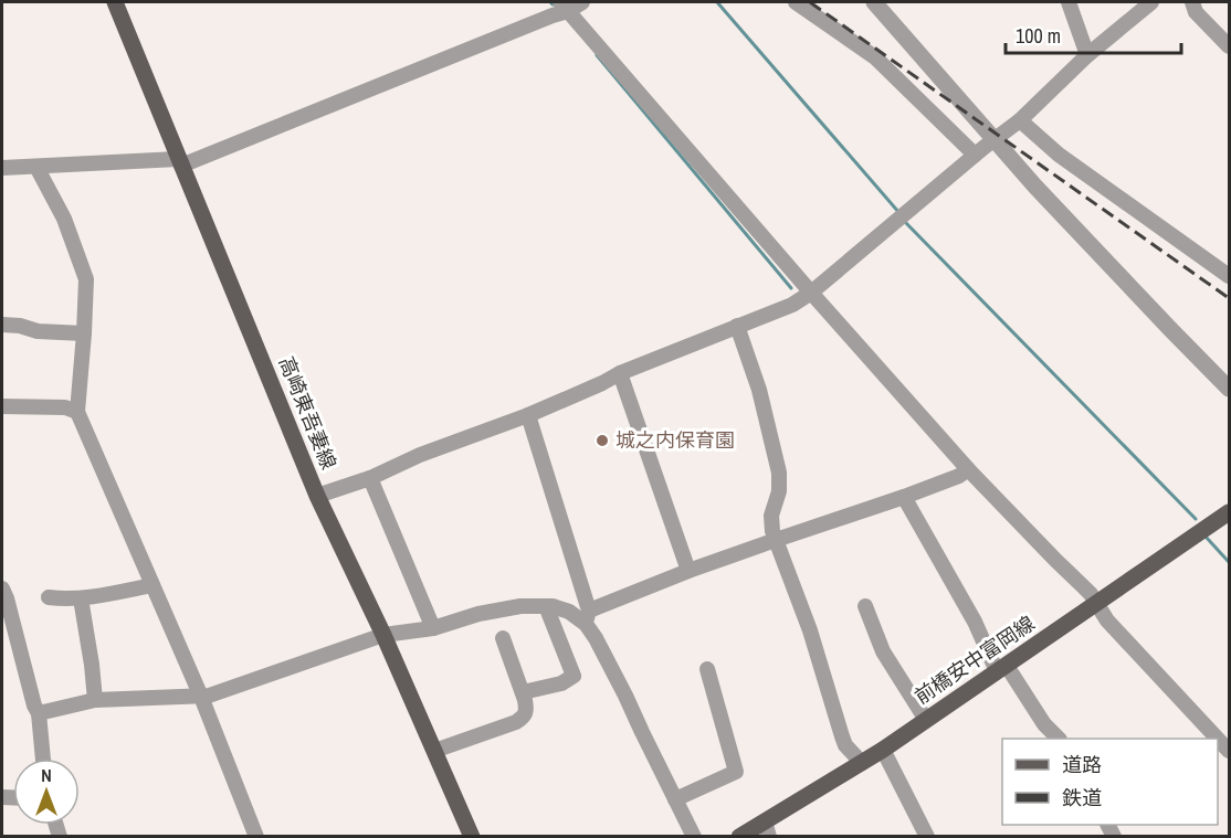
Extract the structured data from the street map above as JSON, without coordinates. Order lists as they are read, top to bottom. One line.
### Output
{"streets":{"main road":["高崎東吾妻線","前橋安中富岡線"]},"places":["城之内保育園"],"legend":["道路","鉄道"],"scale_bar":"100 m","north":"top"}
